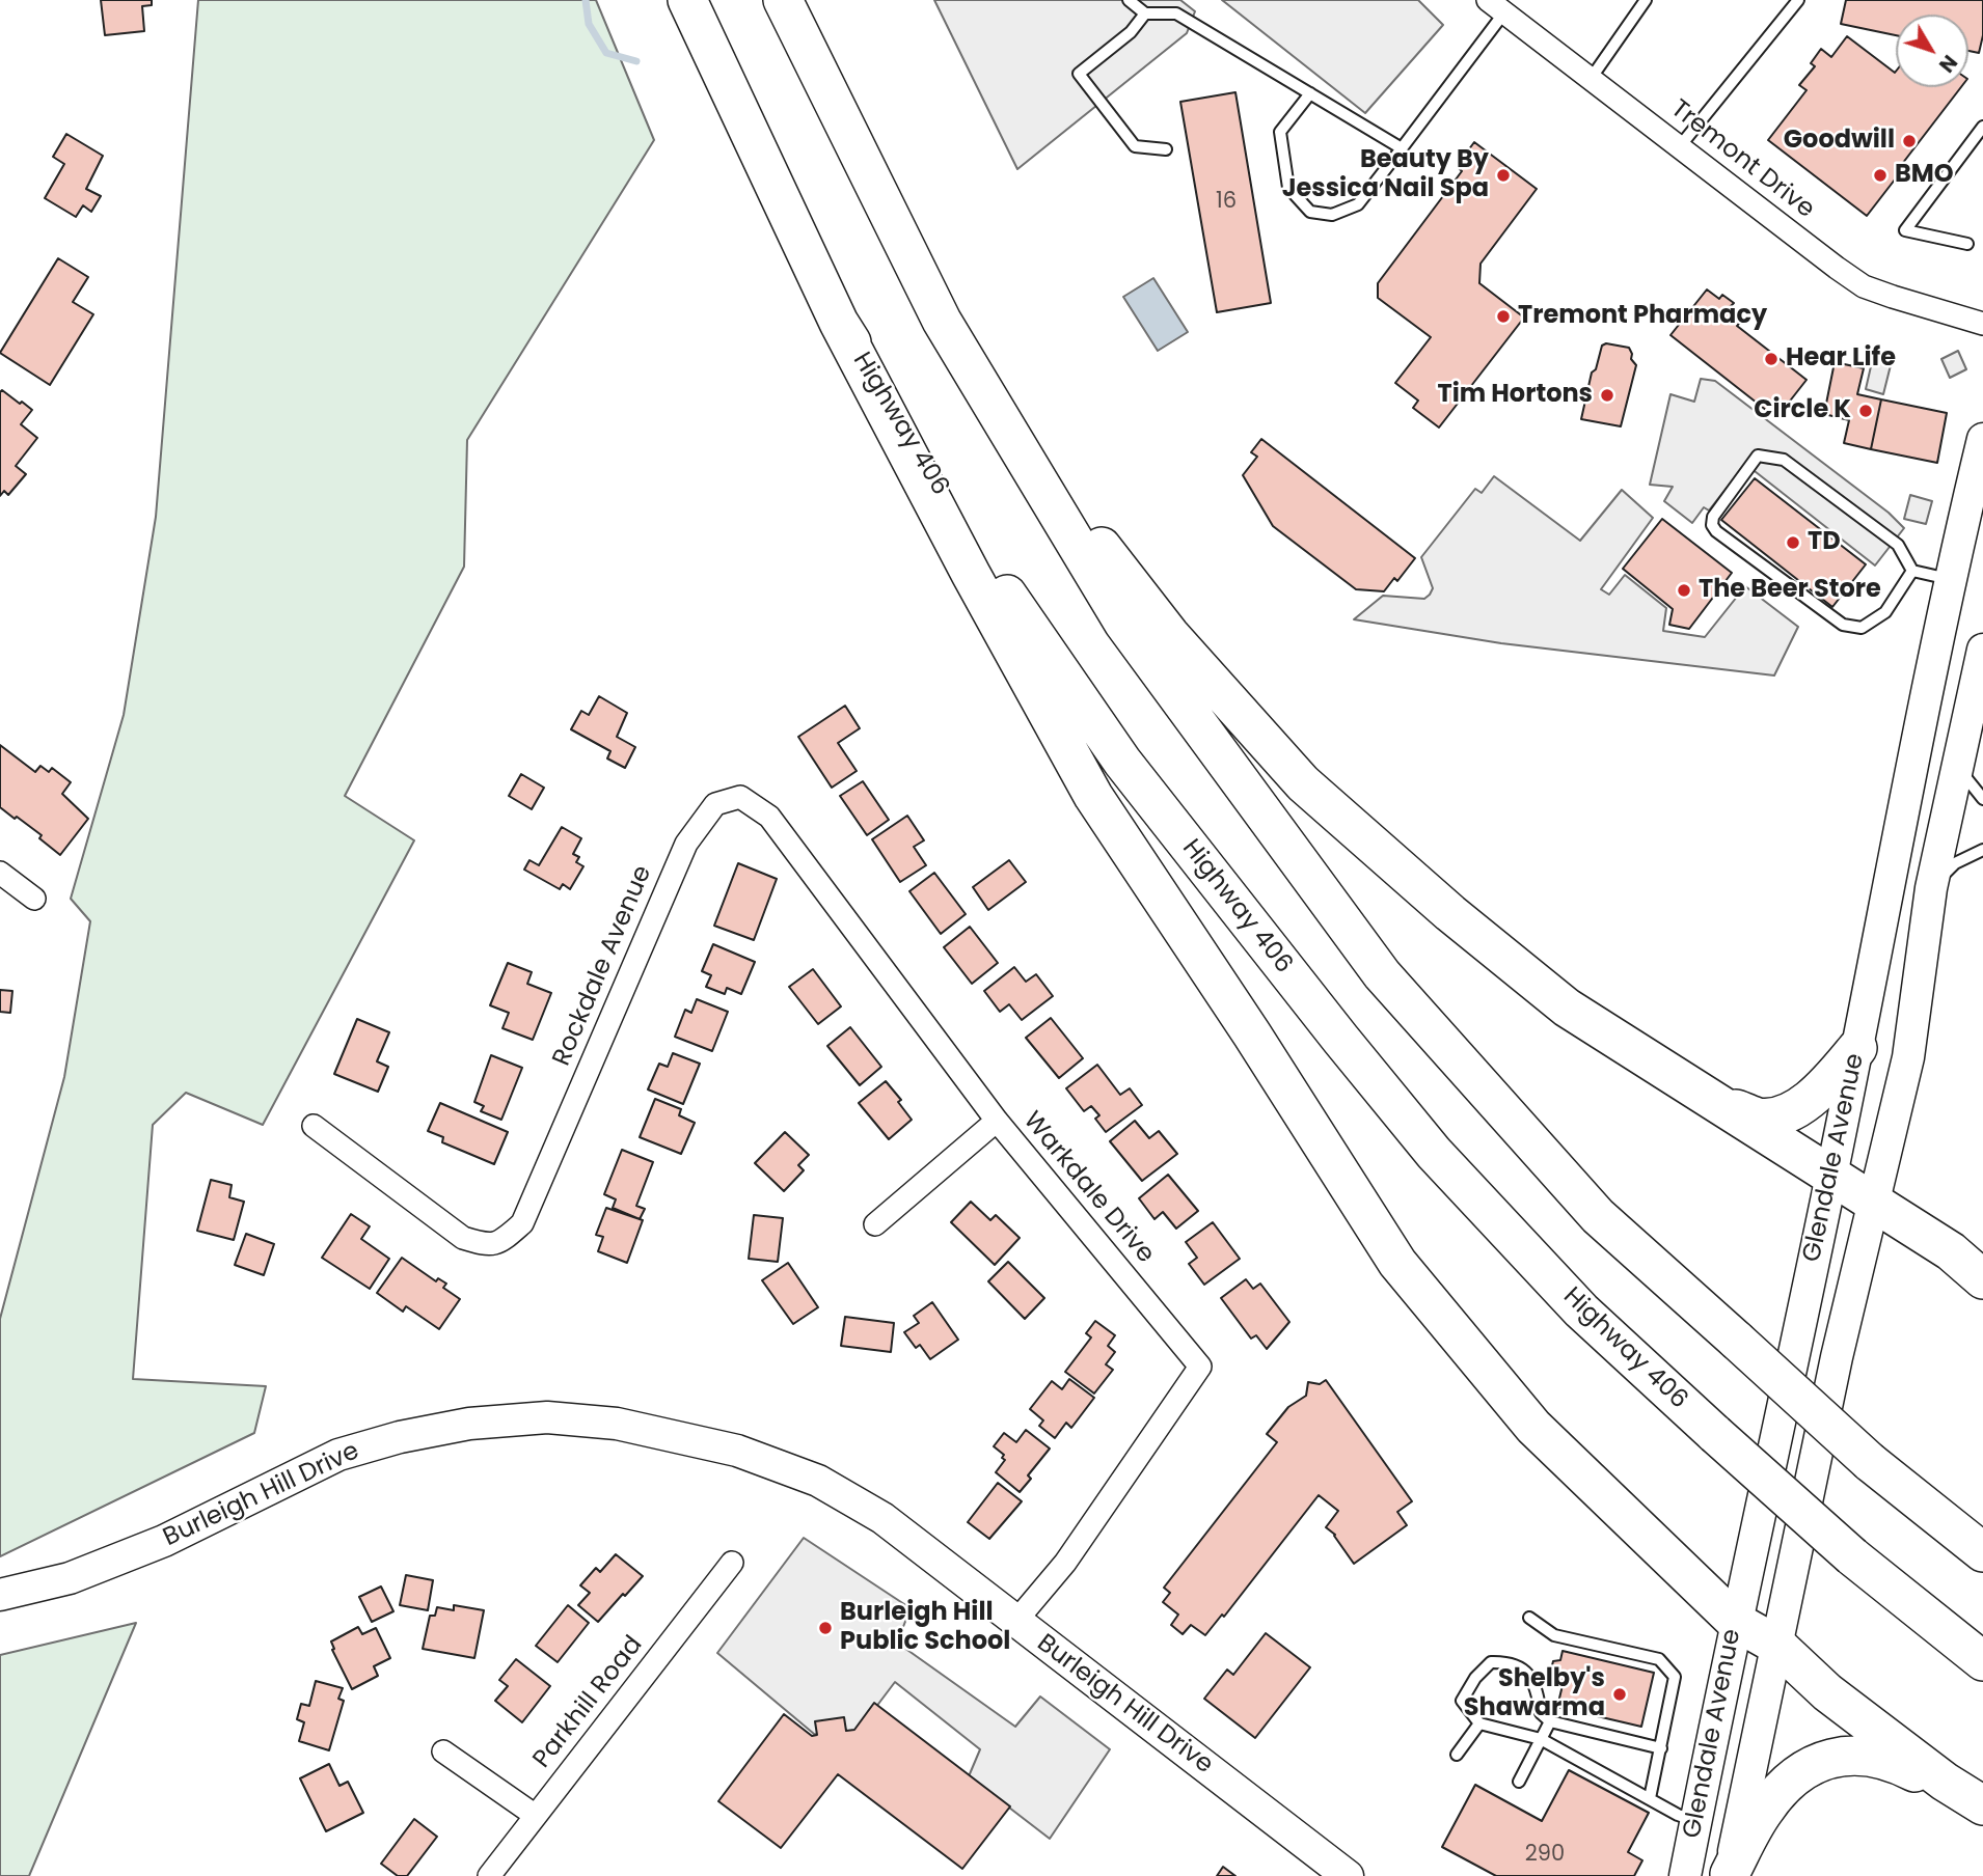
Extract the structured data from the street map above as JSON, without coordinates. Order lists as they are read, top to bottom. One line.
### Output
{"streets":{"highway":["Highway 406"],"main road":["Glendale Avenue","Burleigh Hill Drive"],"street":["Tremont Drive","Rockdale Avenue","Warkdale Drive","Parkhill Road"]},"crossings":[["Rockdale Avenue","Warkdale Drive"],["Warkdale Drive","Burleigh Hill Drive"]],"places":["Goodwill","Beauty By Jessica Nail Spa","BMO","Tremont Pharmacy","Hear Life","Tim Hortons","Circle K","TD","The Beer Store","Burleigh Hill Public School","Shelby's Shawarma"],"house_numbers":["16","290"],"north":"bottom right"}
